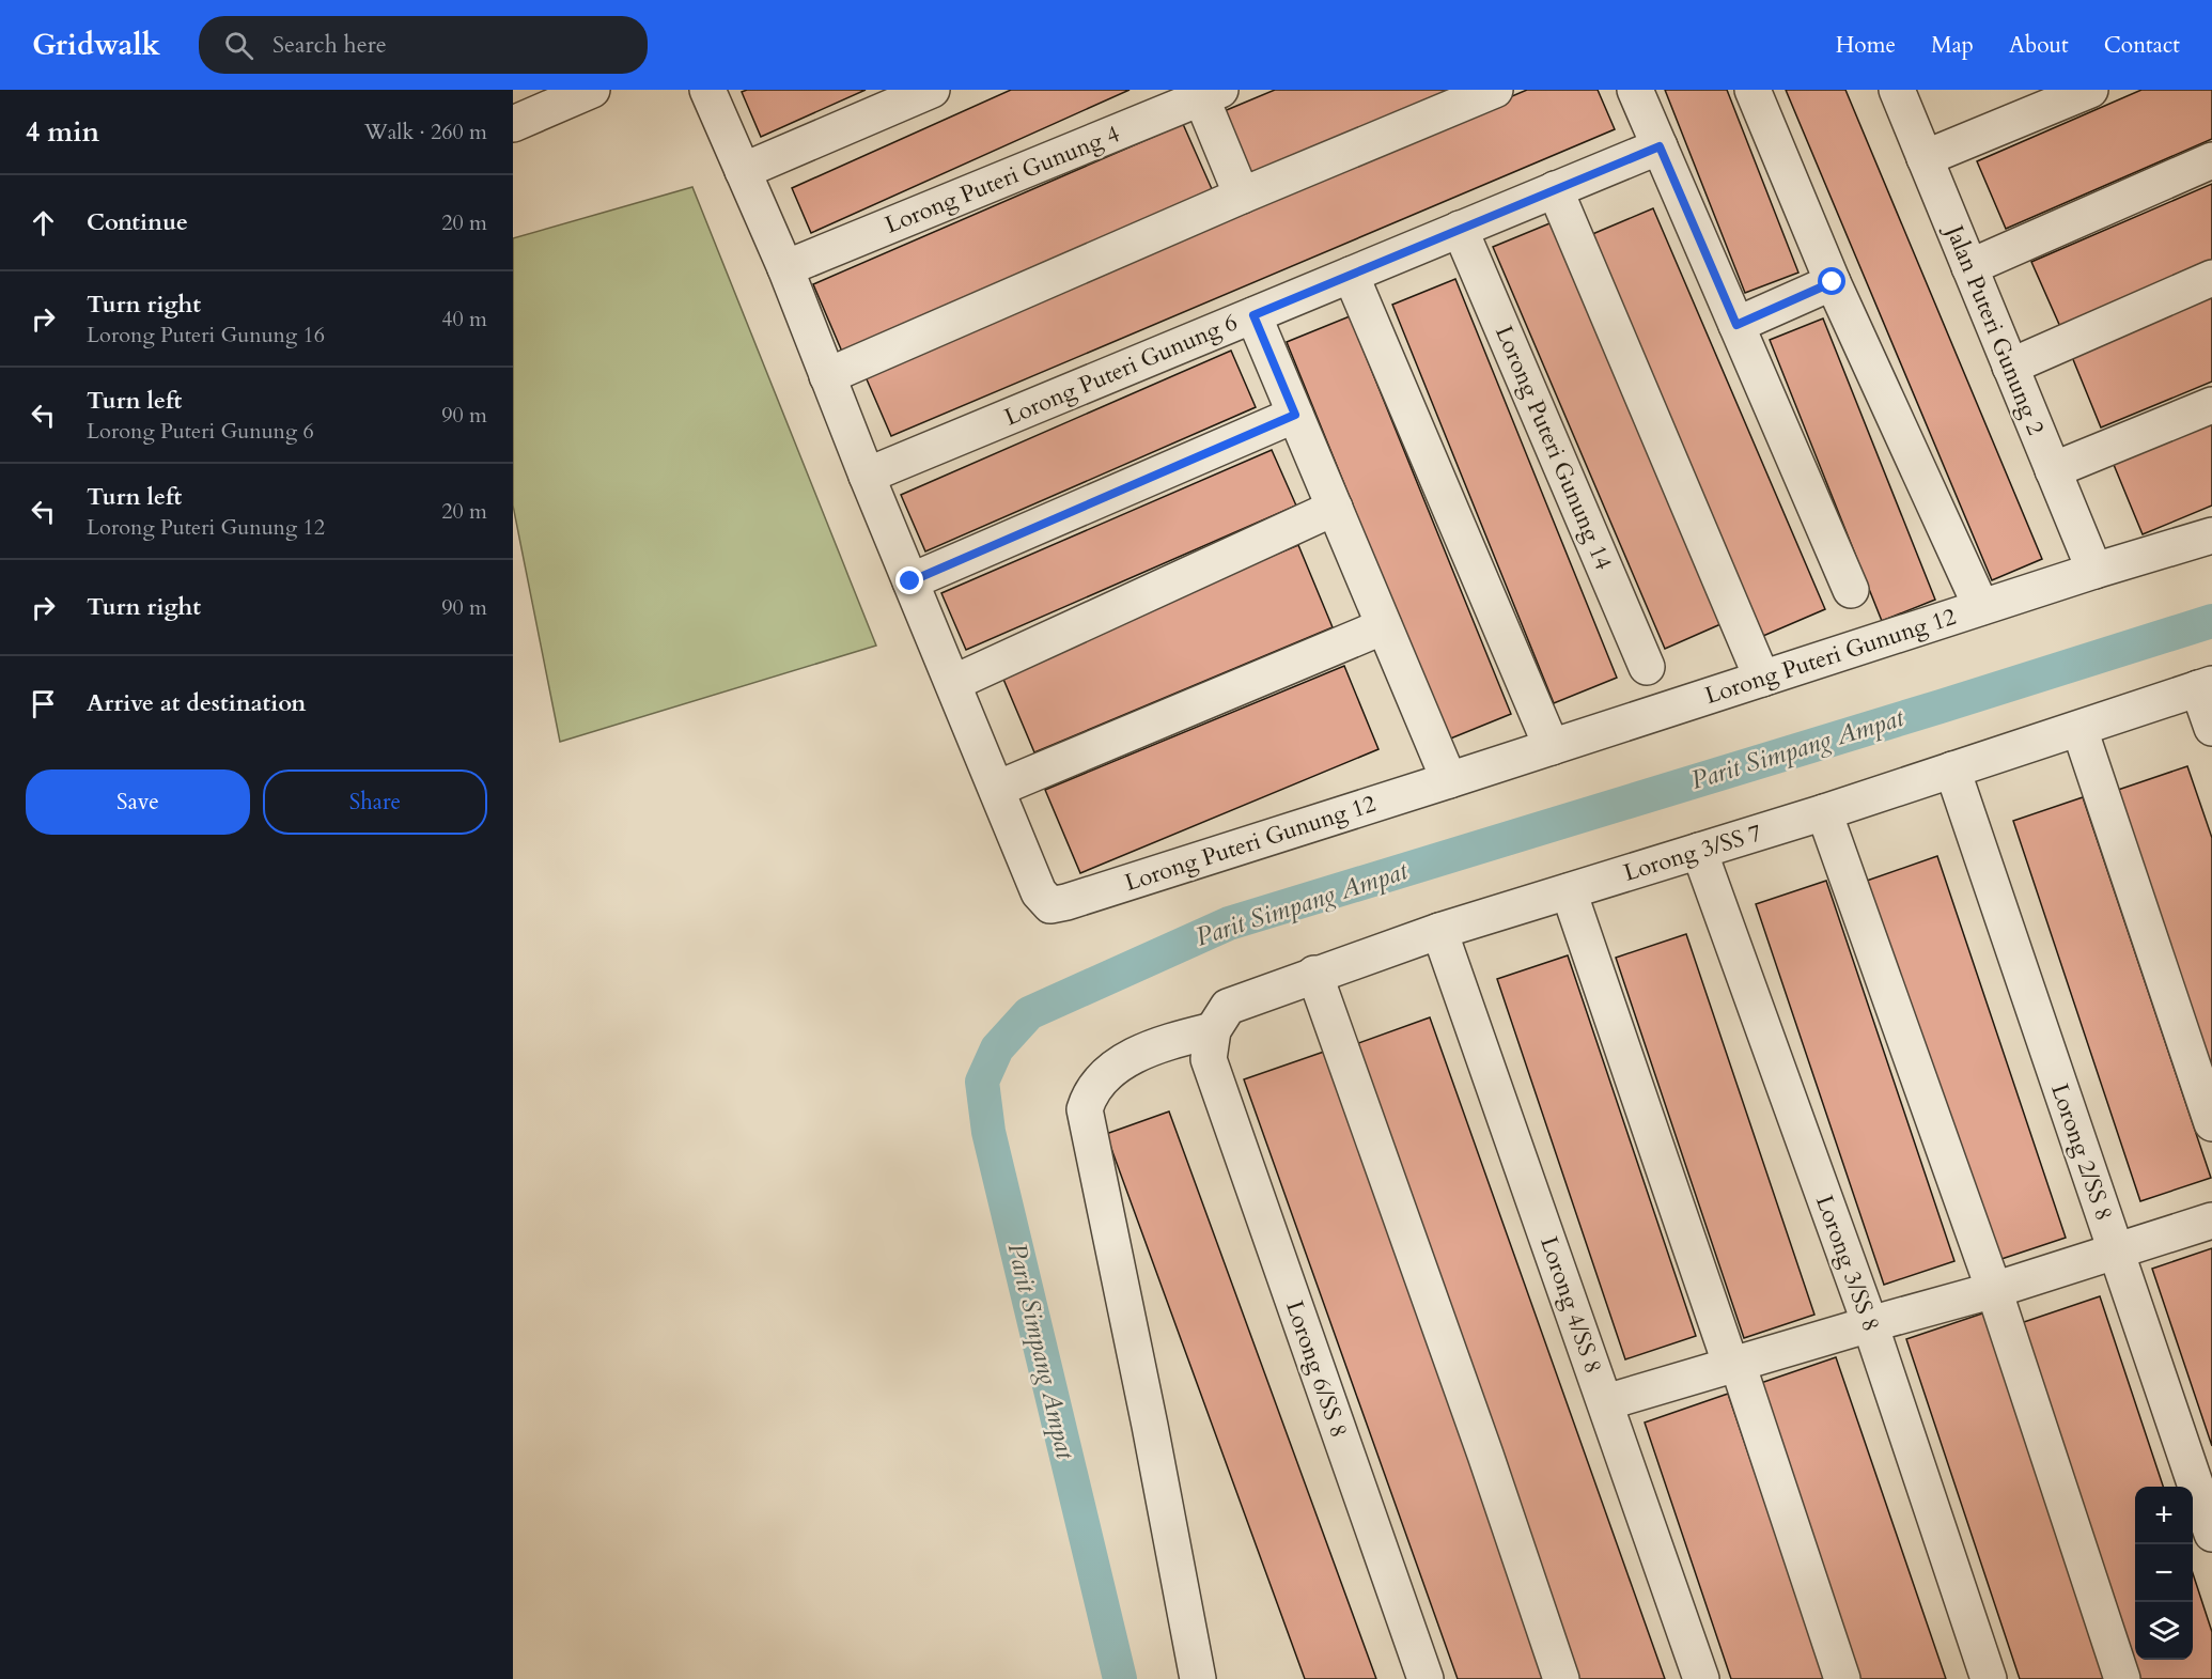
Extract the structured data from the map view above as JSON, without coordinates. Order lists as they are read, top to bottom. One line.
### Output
{"streets":{"street":["Lorong Puteri Gunung 4","Jalan Puteri Gunung 2","Lorong Puteri Gunung 6","Lorong Puteri Gunung 14","Lorong Puteri Gunung 12","Lorong 3/SS 7","Lorong 2/SS 8","Lorong 3/SS 8","Lorong 4/SS 8","Lorong 6/SS 8"]},"crossings":[["Jalan Puteri Gunung 2","Lorong Puteri Gunung 12"],["Lorong Puteri Gunung 6","Lorong Puteri Gunung 14"],["Lorong 3/SS 7","Lorong 2/SS 8"],["Lorong 3/SS 7","Lorong 3/SS 8"],["Lorong 3/SS 7","Lorong 4/SS 8"],["Lorong 3/SS 7","Lorong 6/SS 8"]],"water":["Parit Simpang Ampat"],"page":{"header":"Gridwalk","search":"Search here","nav":["Home","Map","About","Contact"],"heading":["4 min","Walk · 260 m"],"list":[["Continue","20 m"],["Turn right","Lorong Puteri Gunung 16","40 m"],["Turn left","Lorong Puteri Gunung 6","90 m"],["Turn left","Lorong Puteri Gunung 12","20 m"],["Turn right","90 m"],"Arrive at destination"],"buttons":["Save","Share"],"map_buttons":["+","−"]}}
